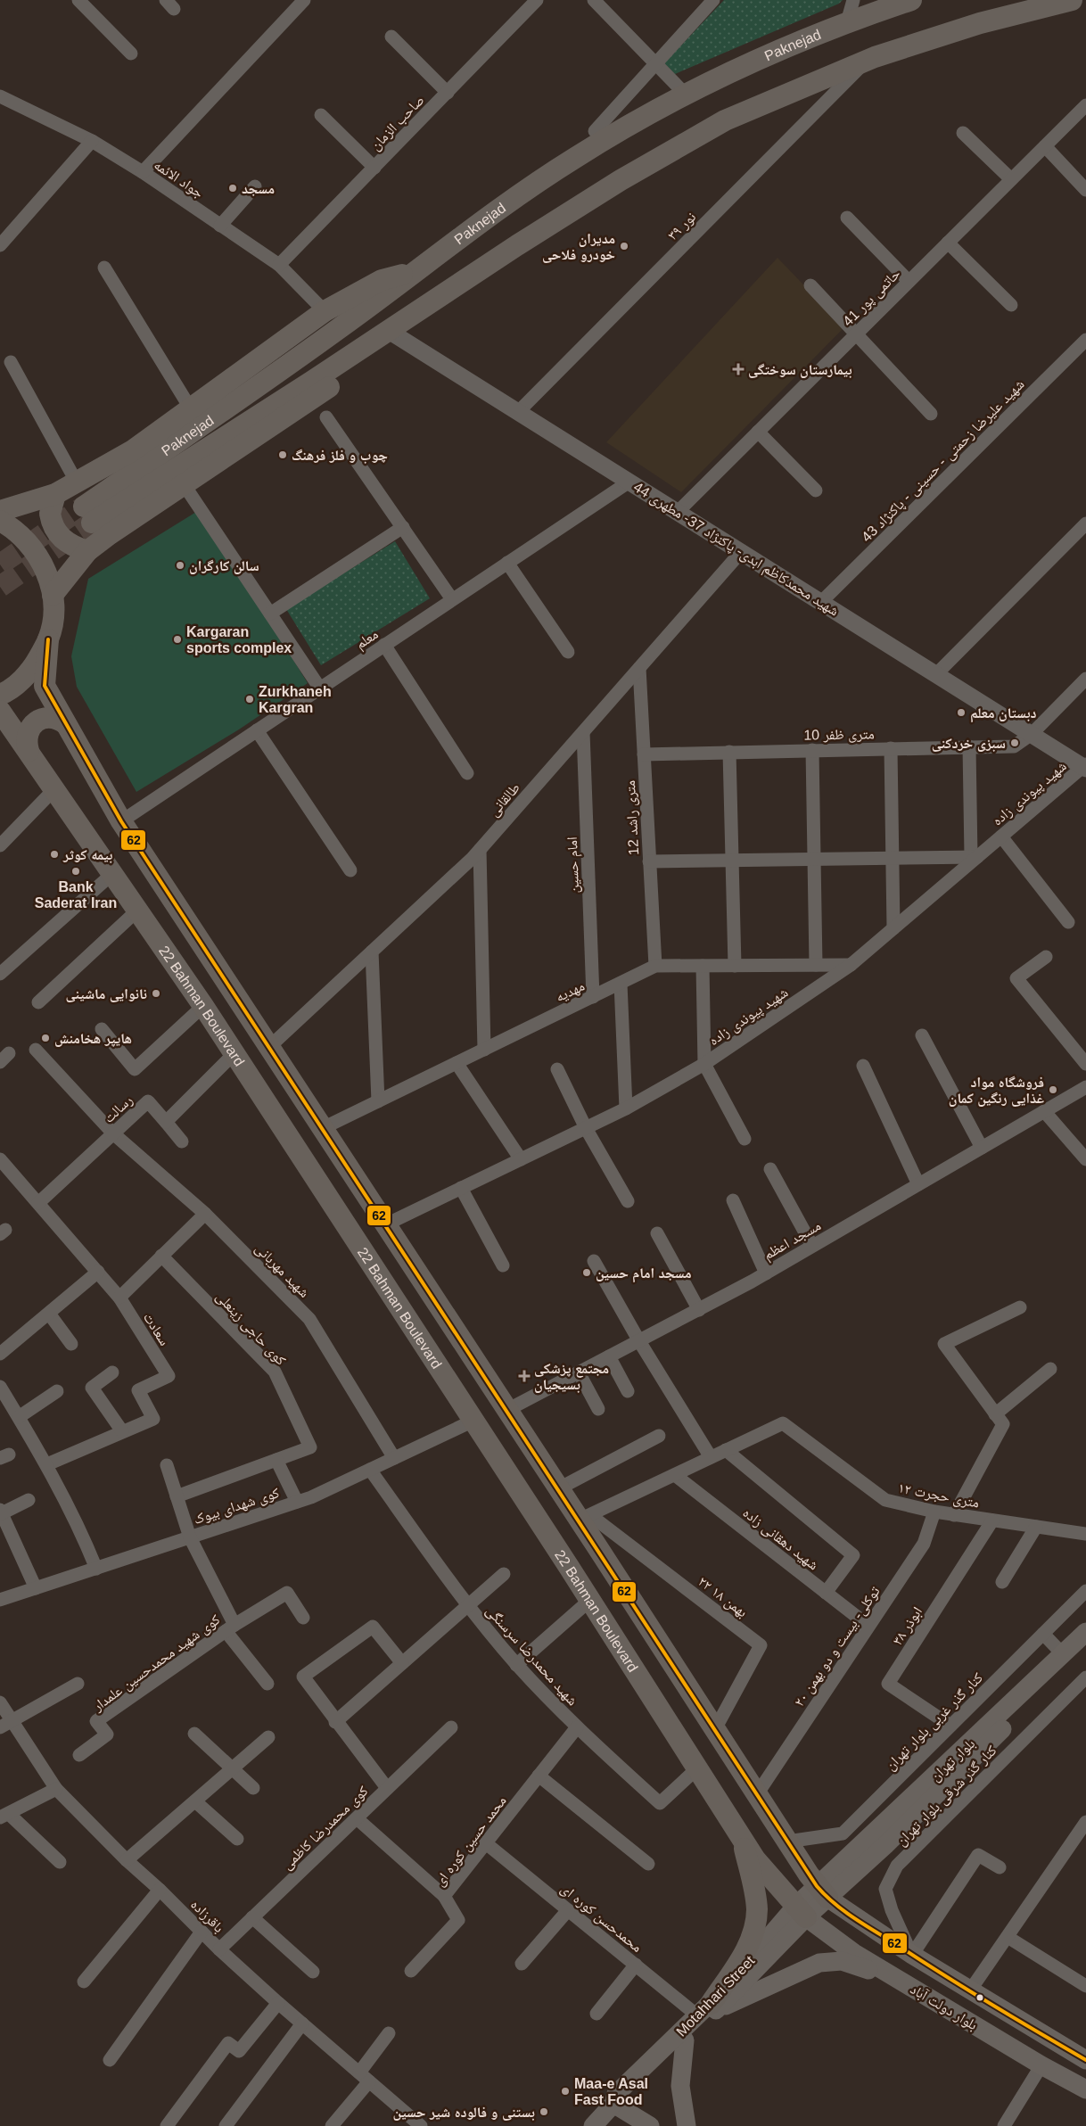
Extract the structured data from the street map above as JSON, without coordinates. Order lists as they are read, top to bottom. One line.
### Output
{"streets":{"main road":["Paknejad","22 Bahman Boulevard","بلوار تهران","Motahhari Street","بلوار دولت آباد"],"street":["صاحب الزمان","جواد الائمه","نور ۳۹","حاتمی پور 41","شهید علیرضا زحمتی - حسینی - پاکنژاد 43","شهید محمدکاظم ابدی- پاکنژاد 37- مطهری 44","معلم","10 متری ظفر","شهید پیوندی زاده","طالقانی","12 متری راشد","امام حسین","مهدیه","رسالت","مسجد اعظم","شهید مهربانی","کوی حاجی زینعلی","سعادت","۱۲ متری حجرت","کوی شهدای بیوک","شهید دهقانی زاده","۲۲ بهمن ۱۸","۳۸ ابوذر","توکلی- بیست و دو بهمن ۲۰","شهید محمدرضا سرسنگی","کوی شهید محمدحسین علمدار","کنار گذر غربی بلوار تهران","کنار گذر شرقی بلوار تهران","کوی محمدرضا کاظمی","محمد حسین کوره ای","باقرزاده","محمدحسن کوره ای"]},"crossings":[["Paknejad","شهید محمدکاظم ابدی- پاکنژاد 37- مطهری 44"],["صاحب الزمان","جواد الائمه"],["نور ۳۹","شهید محمدکاظم ابدی- پاکنژاد 37- مطهری 44"],["حاتمی پور 41","شهید محمدکاظم ابدی- پاکنژاد 37- مطهری 44"],["شهید علیرضا زحمتی - حسینی - پاکنژاد 43","شهید محمدکاظم ابدی- پاکنژاد 37- مطهری 44"],["شهید محمدکاظم ابدی- پاکنژاد 37- مطهری 44","معلم"],["شهید محمدکاظم ابدی- پاکنژاد 37- مطهری 44","10 متری ظفر"],["شهید محمدکاظم ابدی- پاکنژاد 37- مطهری 44","شهید پیوندی زاده"],["شهید محمدکاظم ابدی- پاکنژاد 37- مطهری 44","طالقانی"],["10 متری ظفر","12 متری راشد"],["شهید پیوندی زاده","مهدیه"],["طالقانی","12 متری راشد"],["طالقانی","امام حسین"],["12 متری راشد","مهدیه"],["امام حسین","مهدیه"],["22 Bahman Boulevard","کوی شهدای بیوک"],["22 Bahman Boulevard","شهید محمدرضا سرسنگی"],["22 Bahman Boulevard","Motahhari Street"],["22 Bahman Boulevard","بلوار دولت آباد"],["رسالت","شهید مهربانی"],["رسالت","سعادت"],["شهید مهربانی","کوی شهدای بیوک"],["کوی حاجی زینعلی","کوی شهید محمدحسین علمدار"],["۱۲ متری حجرت","۳۸ ابوذر"],["۱۲ متری حجرت","توکلی- بیست و دو بهمن ۲۰"],["کوی شهدای بیوک","شهید محمدرضا سرسنگی"],["کوی شهدای بیوک","کوی شهید محمدحسین علمدار"],["شهید دهقانی زاده","توکلی- بیست و دو بهمن ۲۰"],["۳۸ ابوذر","کنار گذر غربی بلوار تهران"],["شهید محمدرضا سرسنگی","محمد حسین کوره ای"],["بلوار تهران","Motahhari Street"],["بلوار تهران","بلوار دولت آباد"],["کنار گذر شرقی بلوار تهران","بلوار دولت آباد"],["کوی محمدرضا کاظمی","باقرزاده"],["محمد حسین کوره ای","محمدحسن کوره ای"],["محمدحسن کوره ای","Motahhari Street"],["Motahhari Street","بلوار دولت آباد"]],"places":{"other":["مسجد","مدیران خودرو فلاحی","چوب و فلز فرهنگ","سالن کارگران","Kargaran sports complex","Zurkhaneh Kargran","دبستان معلم","سبزی خردکنی","بیمه کوثر","Bank Saderat Iran","نانوایی ماشینی","هایپر هخامنش","فروشگاه مواد غذایی رنگین کمان","مسجد امام حسین","Maa-e Asal Fast Food","بستنى و فالوده شیر حسین"],"health":["بیمارستان سوختگی","مجتمع پزشکی بسیجیان"]},"lines":["transit line 62"]}
